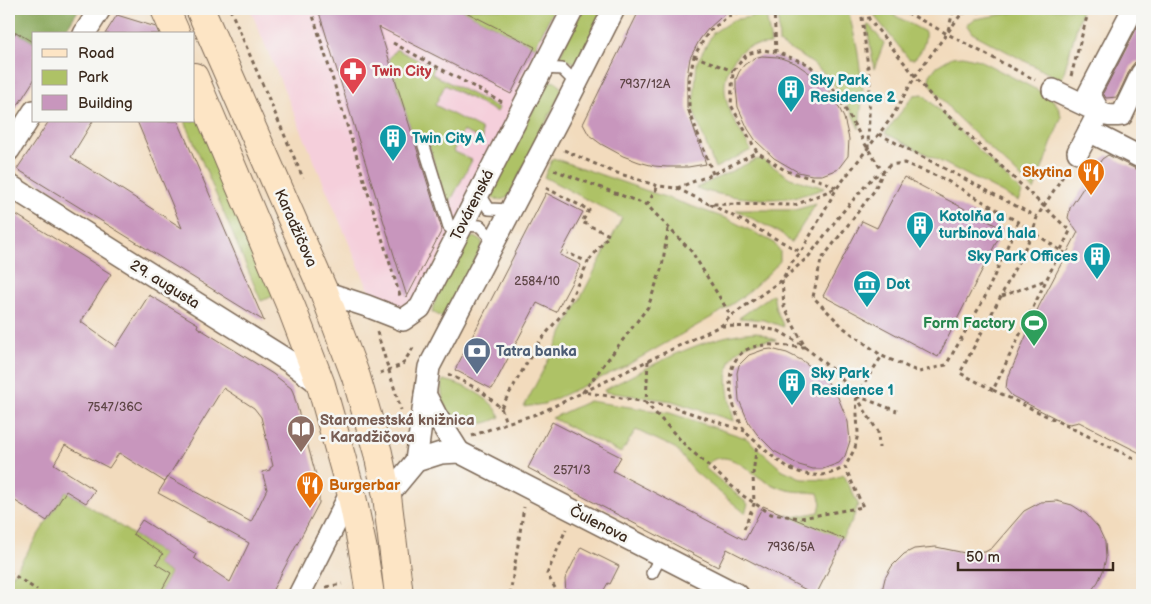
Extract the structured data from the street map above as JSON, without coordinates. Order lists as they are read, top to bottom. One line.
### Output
{"streets":{"main road":["Karadžičova"],"street":["Továrenská","29. augusta","Čulenova"]},"crossings":[["Továrenská","Karadžičova"]],"places":{"pharmacy":["Twin City"],"building":["Sky Park Residence 2","Twin City A","Kotolňa a turbínová hala","Sky Park Offices","Sky Park Residence 1"],"restaurant":["Skytina","Burgerbar"],"museum":["Dot"],"sports":["Form Factory"],"bank":["Tatra banka"],"library":["Staromestská knižnica - Karadžičova"]},"house_numbers":["7937/12A","2584/10","7547/36C","2571/3","7936/5A"],"legend":["Road","Park","Building"],"scale_bar":"50 m"}
